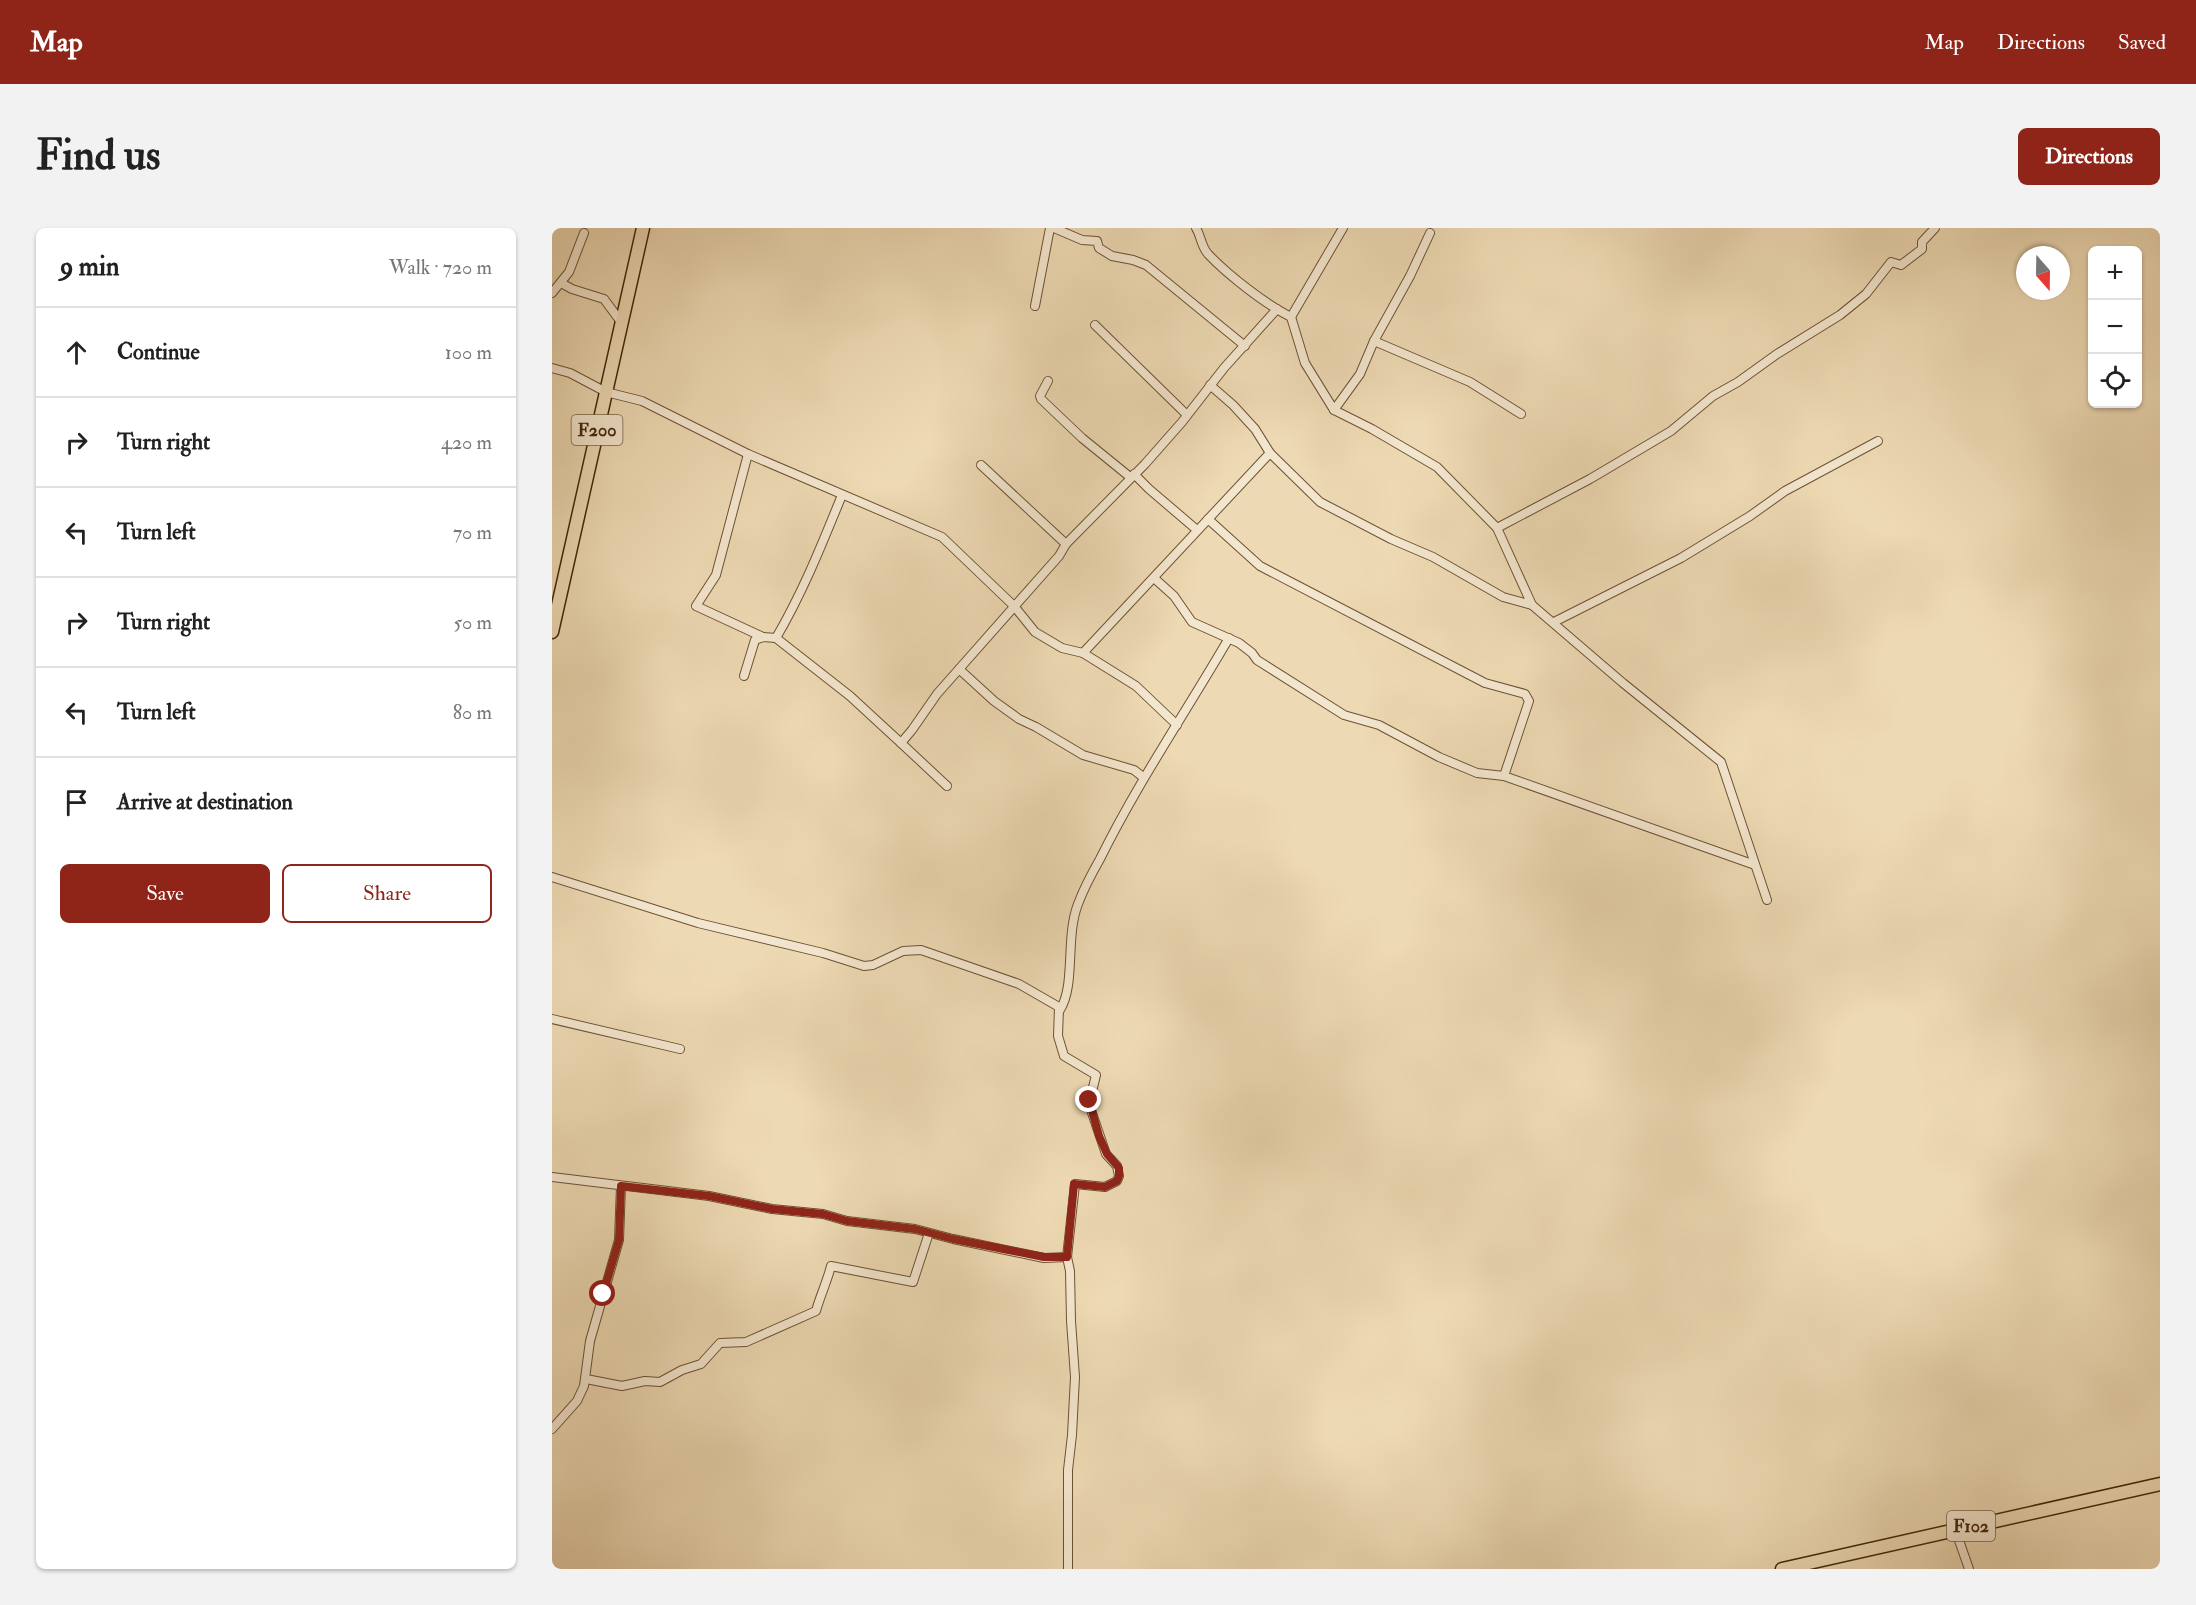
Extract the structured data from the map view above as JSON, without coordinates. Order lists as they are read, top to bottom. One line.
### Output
{"streets":{"main road":["F200","F102"]},"north":"bottom","page":{"header":"Map","nav":["Map","Directions","Saved"],"buttons":["Directions",["Save","Share"]],"title":"Find us","heading":["9 min","Walk · 720 m"],"map_buttons":["+","−"],"list":[["Continue","100 m"],["Turn right","420 m"],["Turn left","70 m"],["Turn right","50 m"],["Turn left","80 m"],"Arrive at destination"]}}
